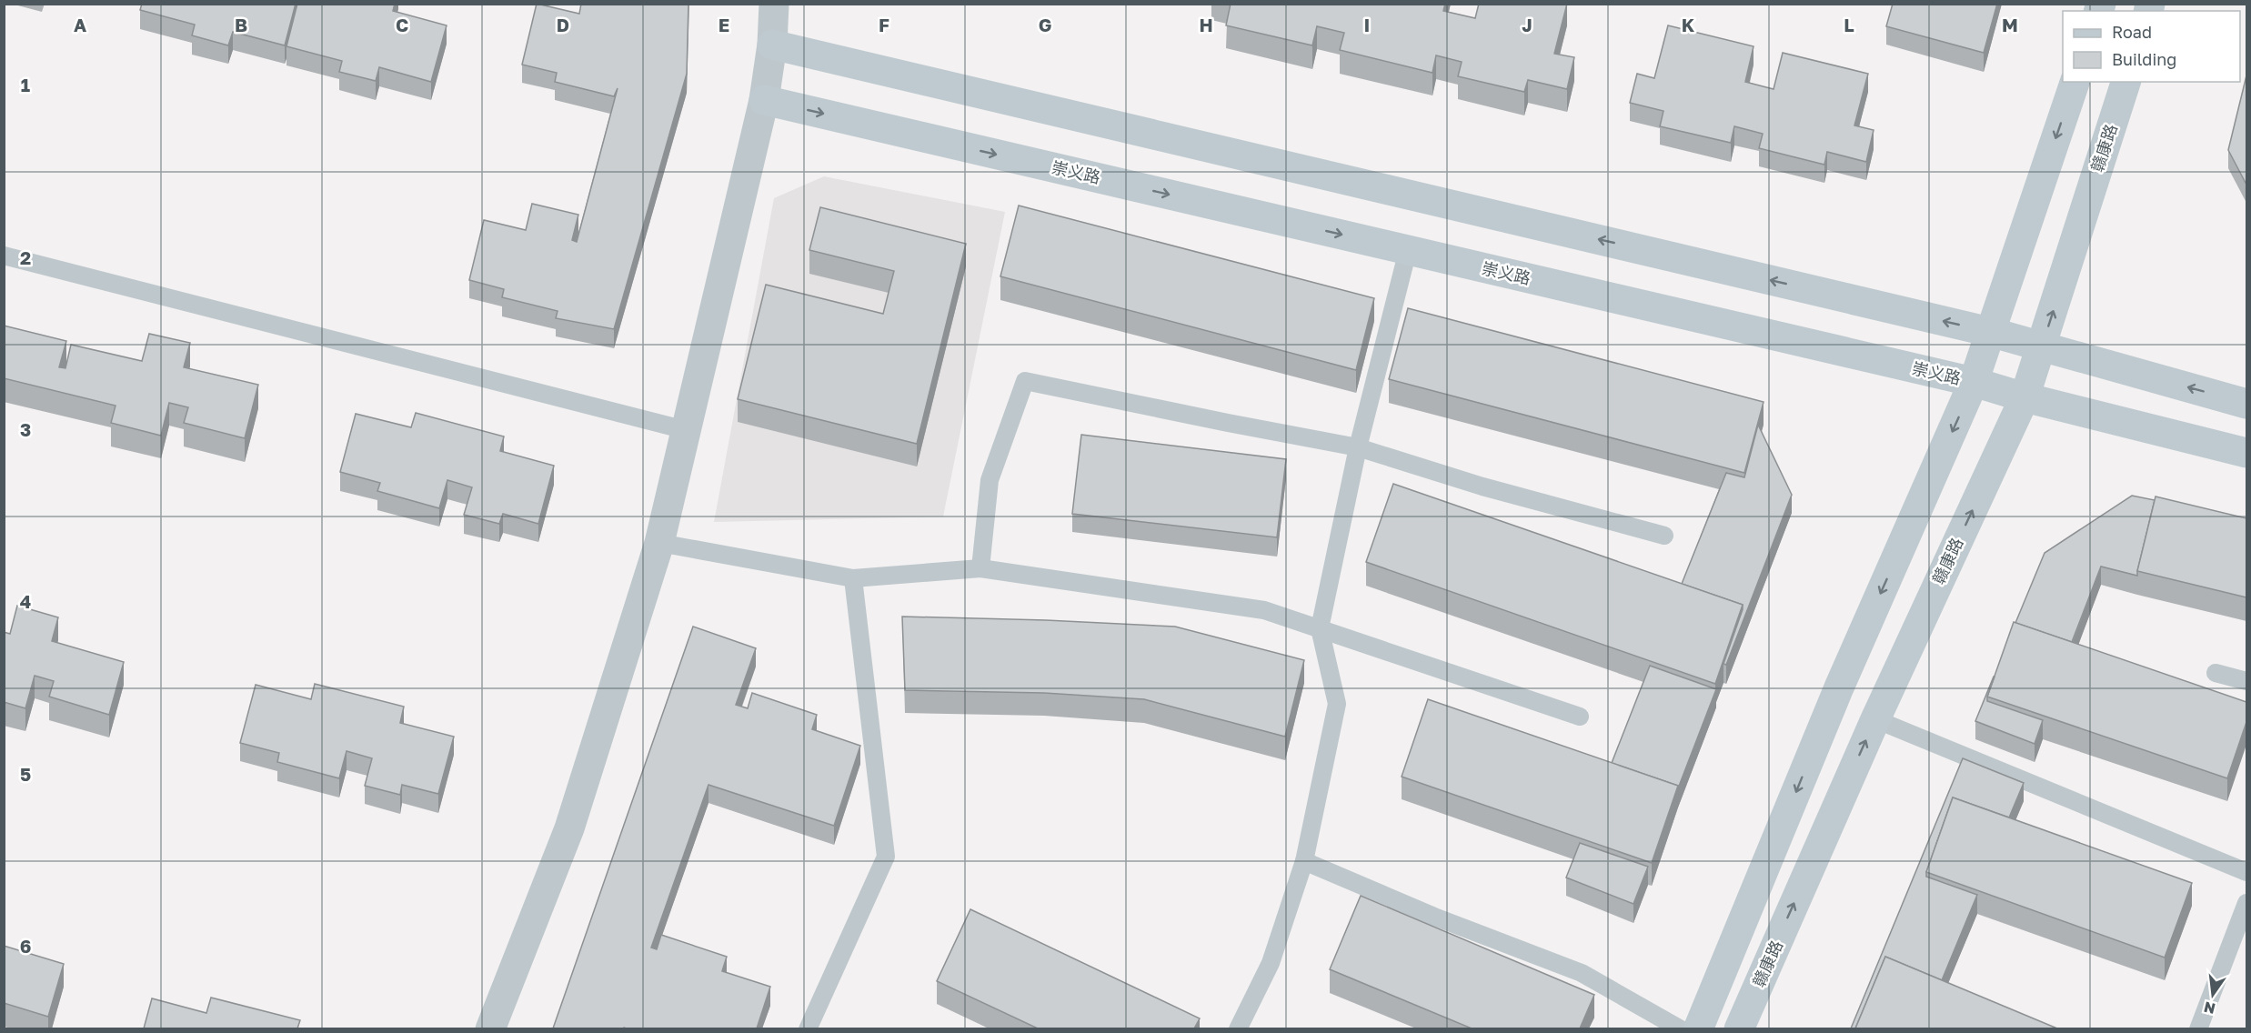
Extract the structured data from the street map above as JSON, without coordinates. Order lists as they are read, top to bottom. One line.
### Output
{"streets":{"main road":["赣康路","崇义路"]},"crossings":[["赣康路","崇义路"]],"legend":["Road","Building"],"north":"bottom","grid":{"columns":["A","B","C","D","E","F","G","H","I","J","K","L","M"],"rows":["1","2","3","4","5","6"]}}
